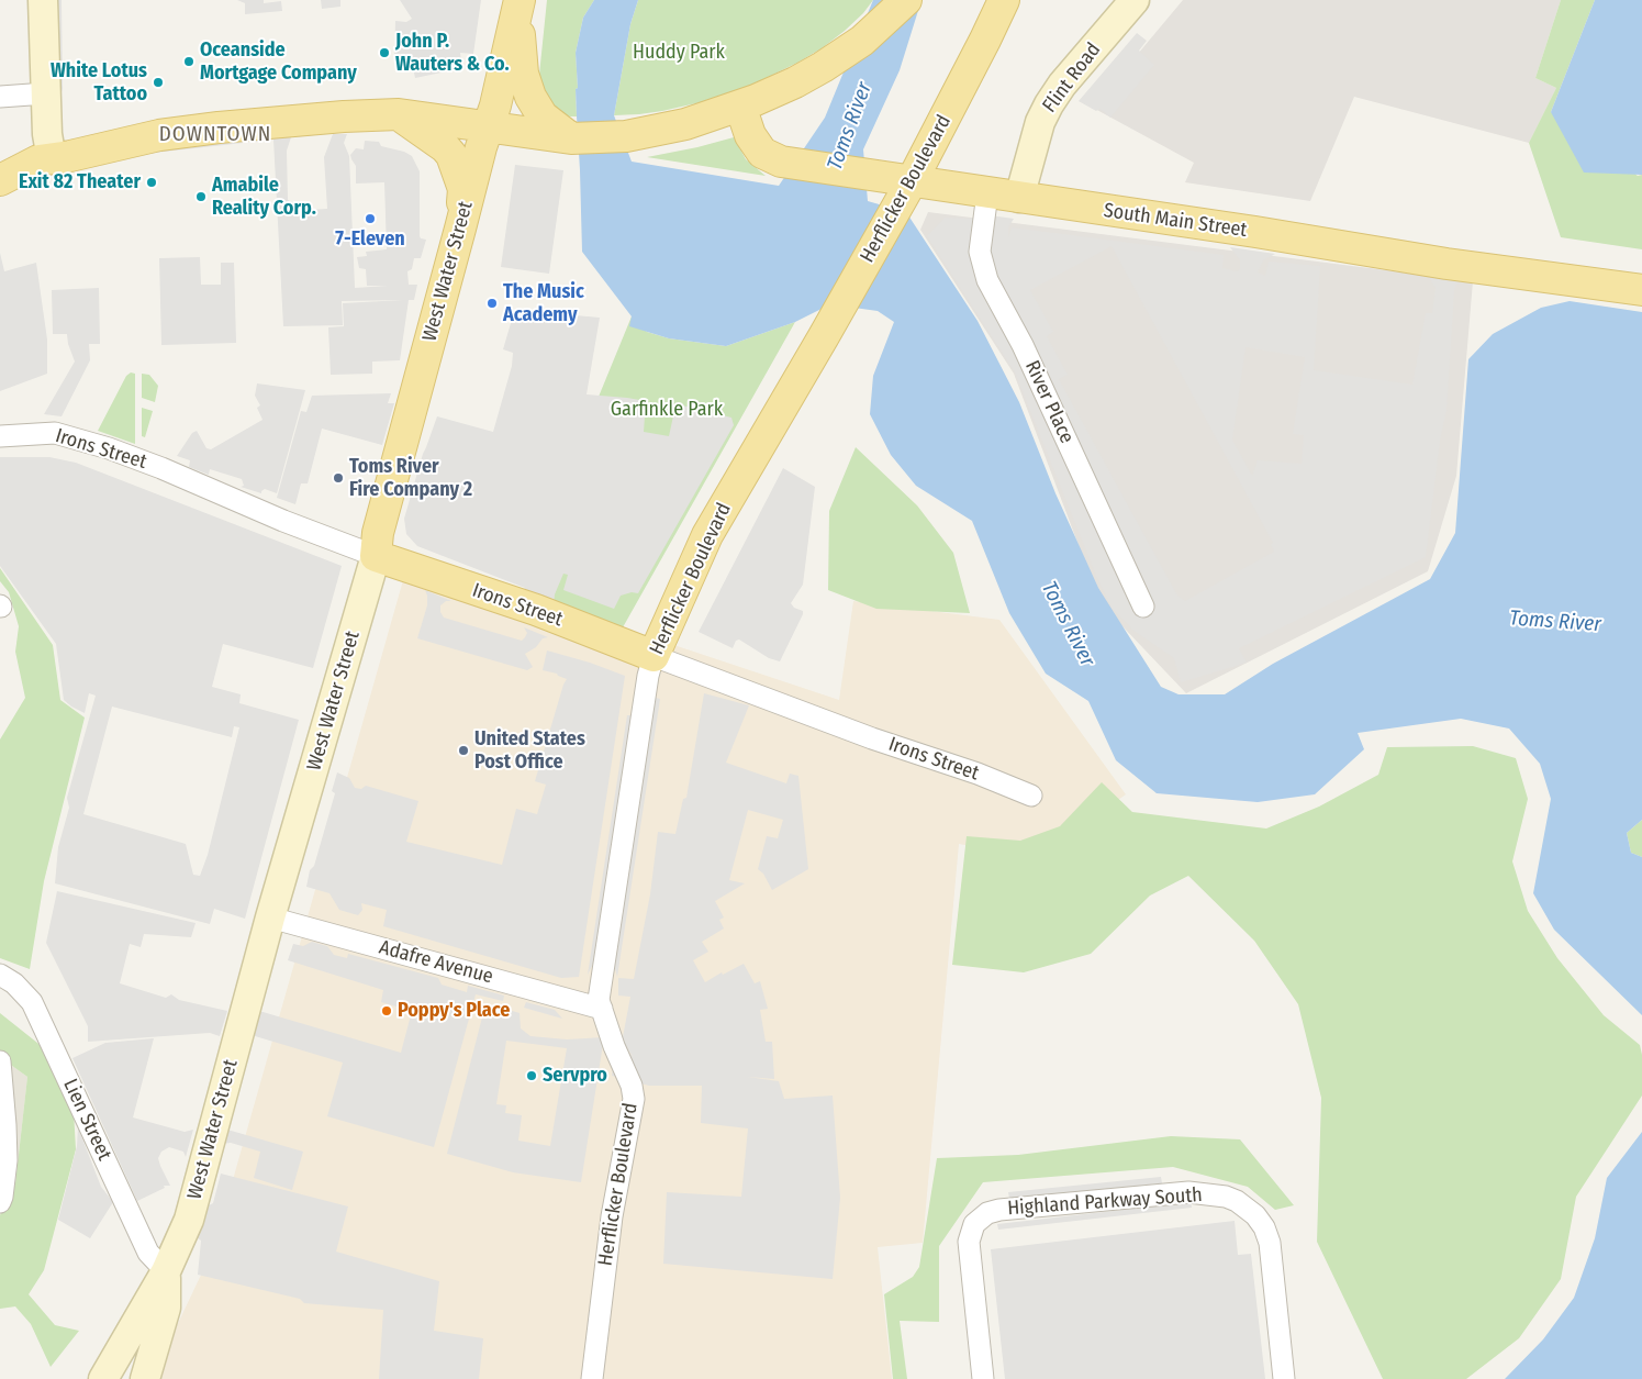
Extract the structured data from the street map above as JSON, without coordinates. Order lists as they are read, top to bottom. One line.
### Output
{"streets":{"main road":["Flint Road","Herflicker Boulevard","South Main Street","West Water Street","Irons Street"],"street":["River Place","Adafre Avenue","Lien Street","Highland Parkway South"]},"crossings":[["Flint Road","South Main Street"],["Herflicker Boulevard","South Main Street"],["Herflicker Boulevard","Irons Street"],["Herflicker Boulevard","Adafre Avenue"],["South Main Street","River Place"],["West Water Street","Irons Street"],["West Water Street","Adafre Avenue"],["West Water Street","Lien Street"]],"districts":["DOWNTOWN"],"water":["Toms River"],"parks":["Huddy Park","Garfinkle Park"],"places":["John P. Wauters & Co.","Oceanside Mortgage Company","White Lotus Tattoo","Exit 82 Theater","Amabile Reality Corp.","7-Eleven","The Music Academy","Toms River Fire Company 2","United States Post Office","Poppy's Place","Servpro"]}
